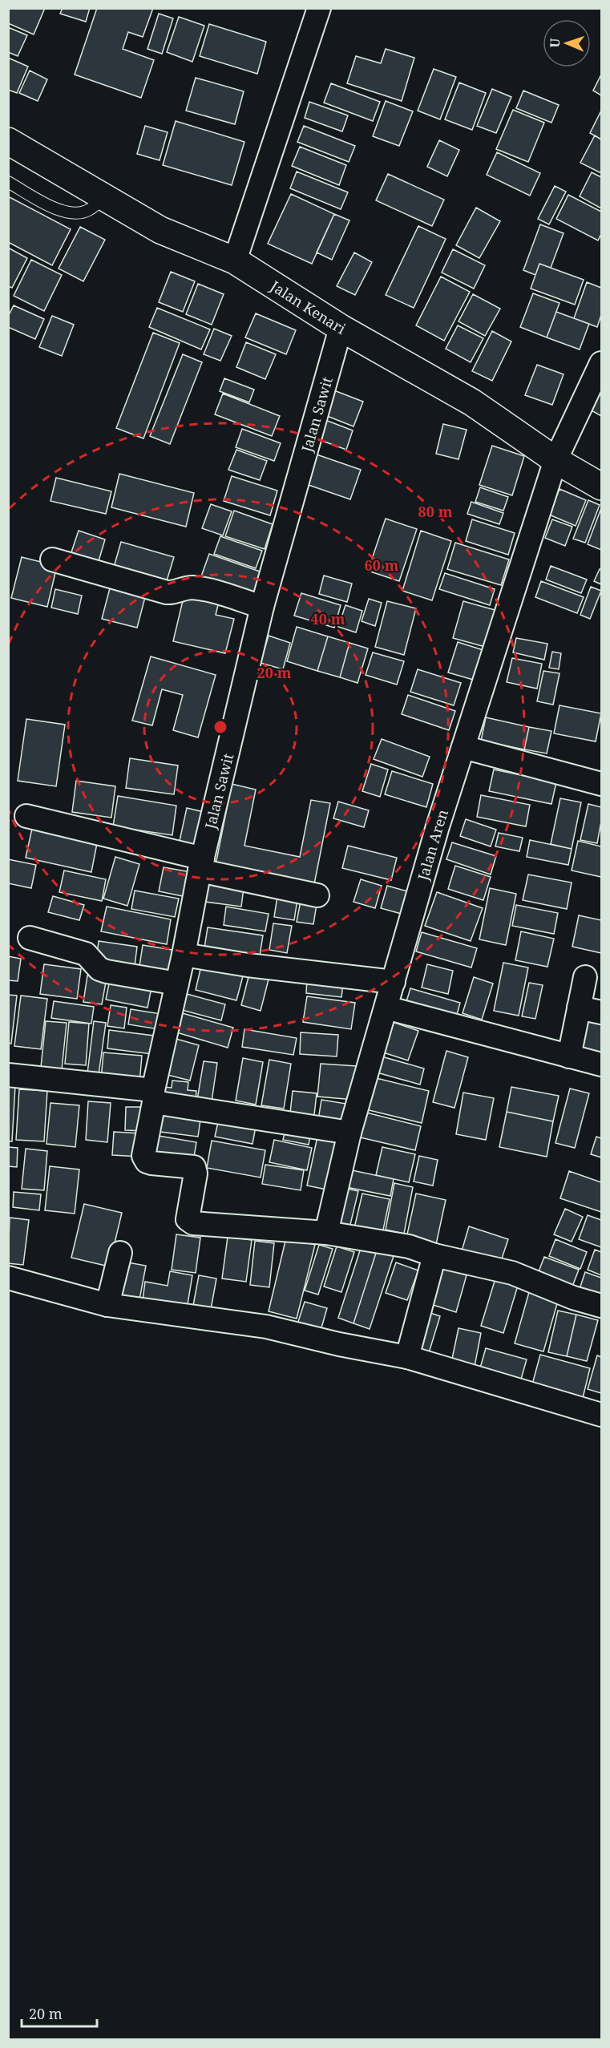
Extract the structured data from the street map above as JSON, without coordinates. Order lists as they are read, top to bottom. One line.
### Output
{"streets":{"highway":["Jalan Kenari"],"street":["Jalan Sawit","Jalan Aren"]},"crossings":[["Jalan Kenari","Jalan Sawit"],["Jalan Kenari","Jalan Aren"],["Jalan Sawit","Jalan Aren"]],"scale_bar":"20 m","north":"left","rings":["80 m","60 m","40 m","20 m"]}
